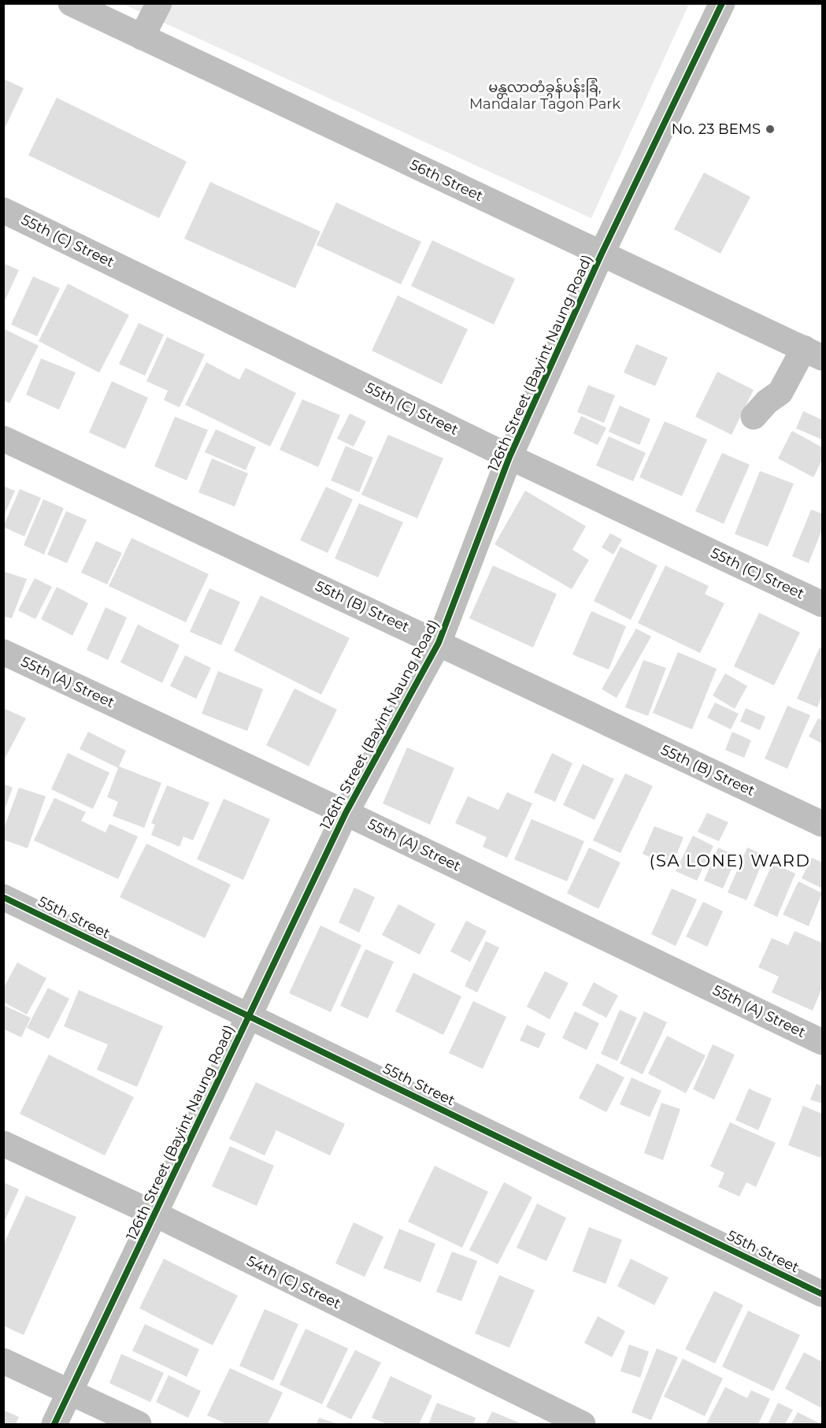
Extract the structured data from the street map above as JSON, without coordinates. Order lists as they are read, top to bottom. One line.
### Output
{"streets":{"street":["56th Street","55th (C) Street","126th Street (Bayint Naung Road)","55th (B) Street","55th (A) Street","55th Street","54th (C) Street"]},"crossings":[["56th Street","126th Street (Bayint Naung Road)"],["55th (C) Street","126th Street (Bayint Naung Road)"],["126th Street (Bayint Naung Road)","55th (B) Street"],["126th Street (Bayint Naung Road)","55th (A) Street"],["126th Street (Bayint Naung Road)","55th Street"],["126th Street (Bayint Naung Road)","54th (C) Street"]],"districts":["(SA LONE) WARD"],"parks":["မန္တလာတံခွန်ပန်းခြံ, Mandalar Tagon Park"],"places":["No. 23 BEMS"]}
